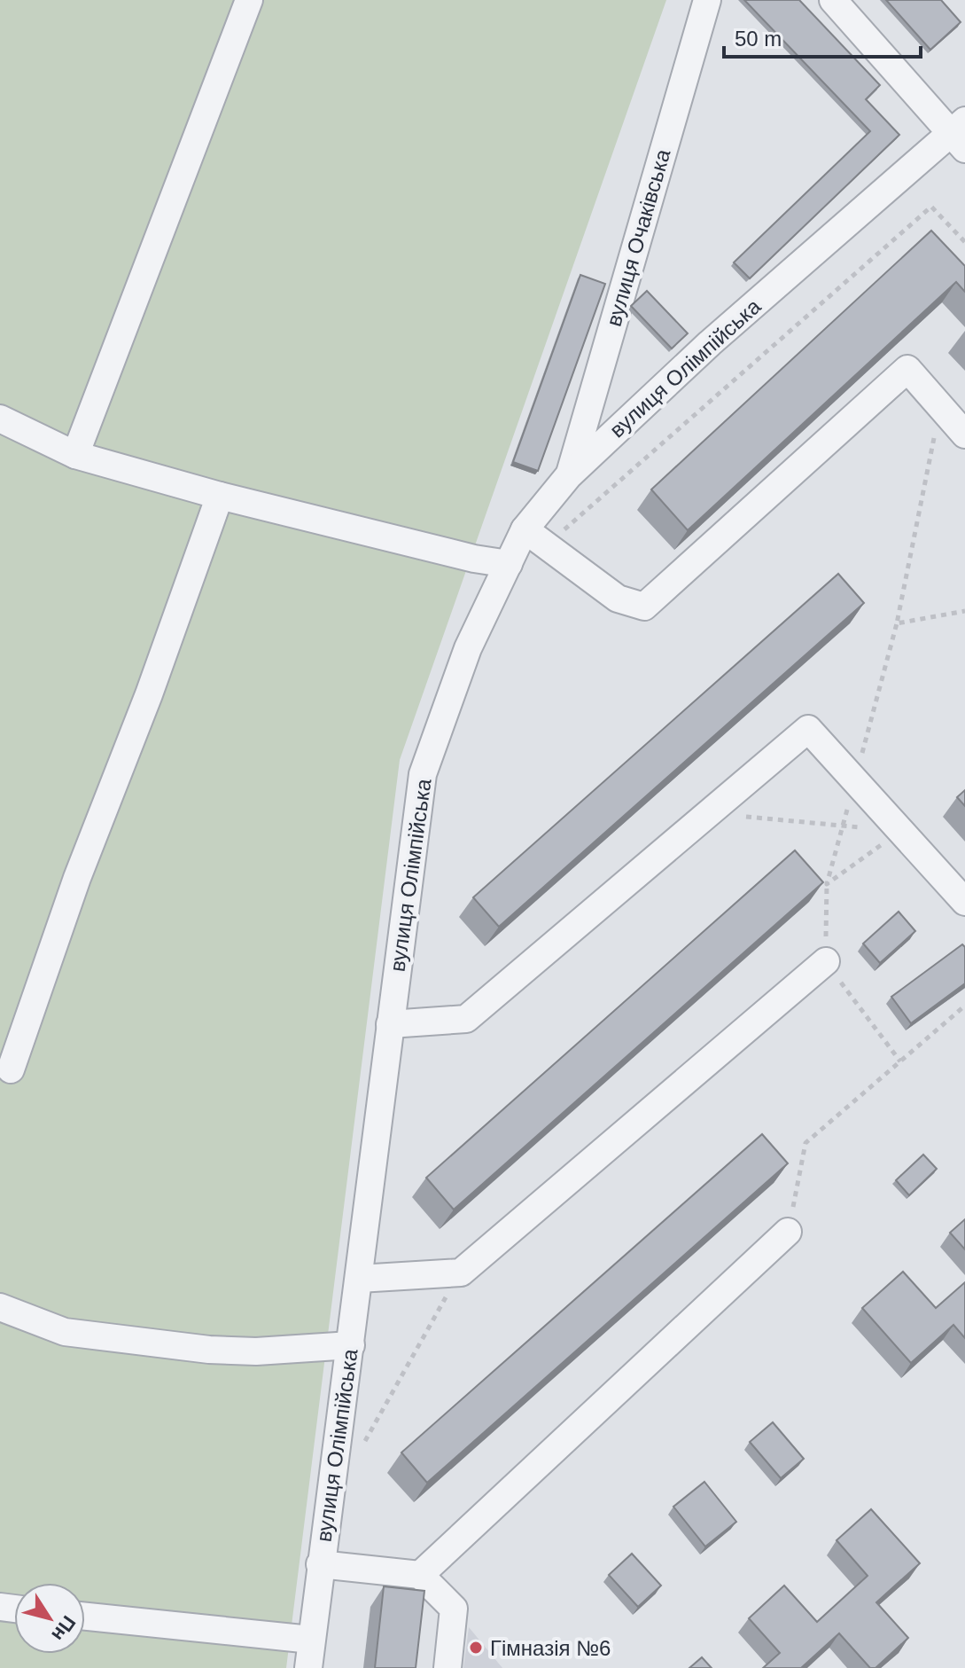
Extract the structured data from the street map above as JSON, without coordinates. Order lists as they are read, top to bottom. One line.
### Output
{"streets":{"street":["вулиця Очаківська","вулиця Олімпійська"]},"crossings":[["вулиця Очаківська","вулиця Олімпійська"]],"places":["Гімназія №6"],"scale_bar":"50 m","north":"bottom right"}
